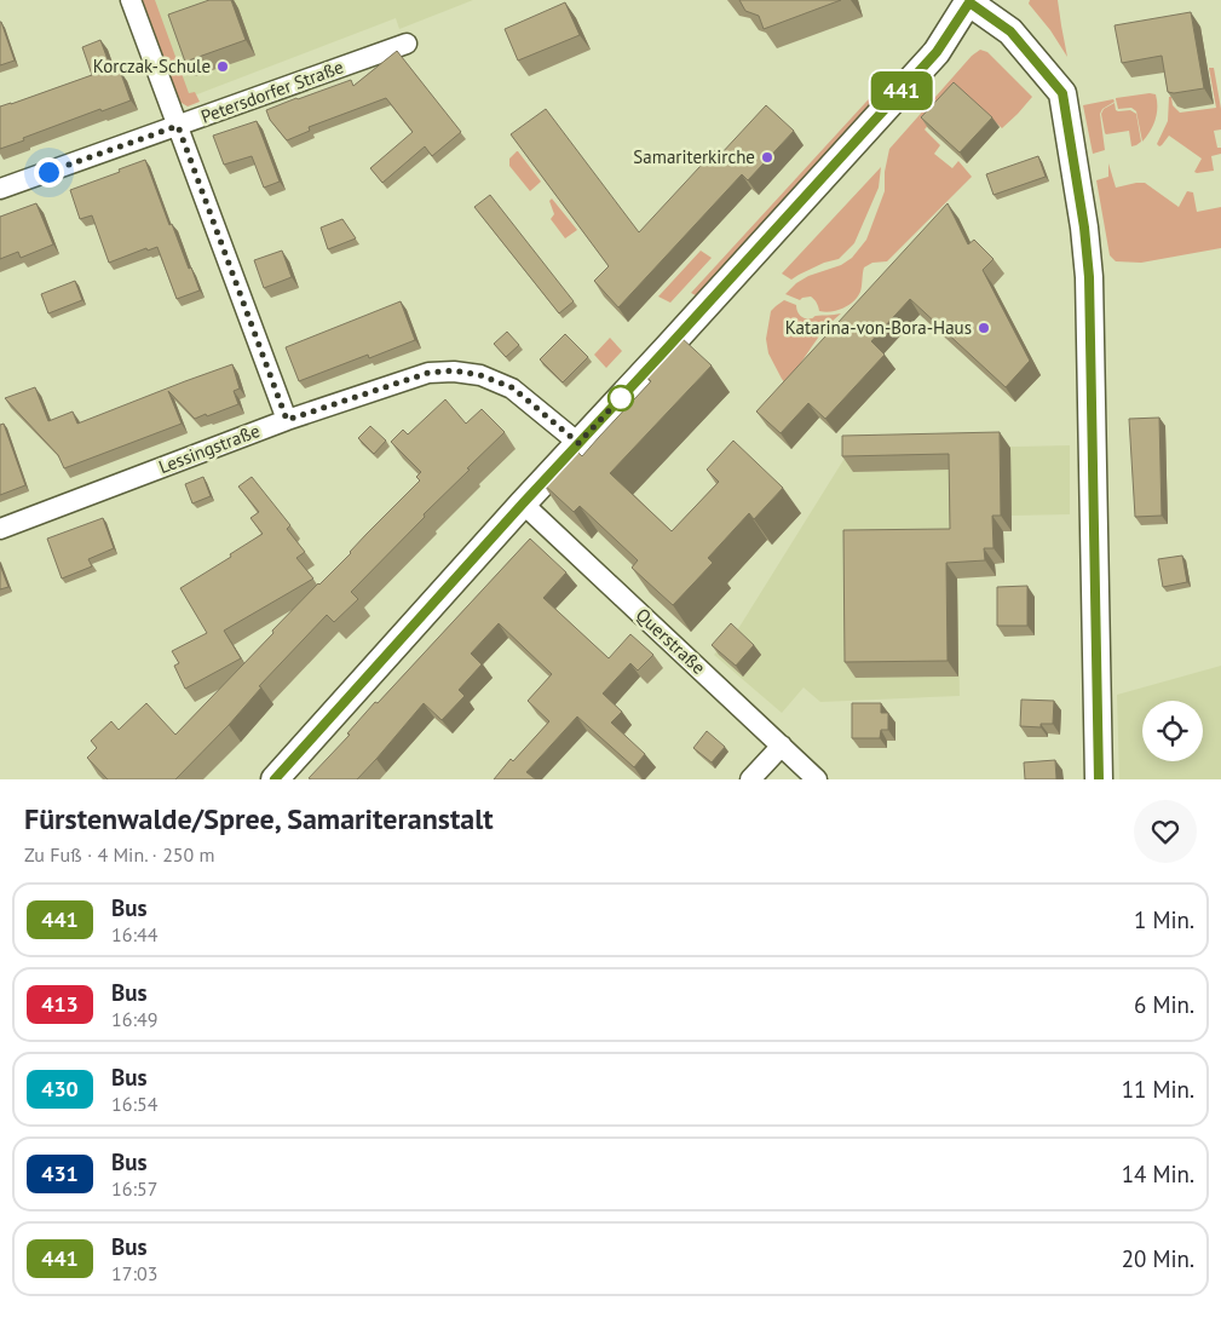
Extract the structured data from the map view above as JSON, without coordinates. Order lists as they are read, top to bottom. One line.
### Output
{"streets":{"street":["Petersdorfer Straße","Lessingstraße","Querstraße"]},"places":["Korczak-Schule","Samariterkirche","Katarina-von-Bora-Haus"],"lines":["bus line 441"],"page":{"on_map":"441","heading":["Fürstenwalde/Spree, Samariteranstalt","Zu Fuß · 4 Min. · 250 m"],"list":[{"mark":"441","name":"Bus","note":"16:44","value":"1 Min."},{"mark":"413","name":"Bus","note":"16:49","value":"6 Min."},{"mark":"430","name":"Bus","note":"16:54","value":"11 Min."},{"mark":"431","name":"Bus","note":"16:57","value":"14 Min."},{"mark":"441","name":"Bus","note":"17:03","value":"20 Min."}]}}
